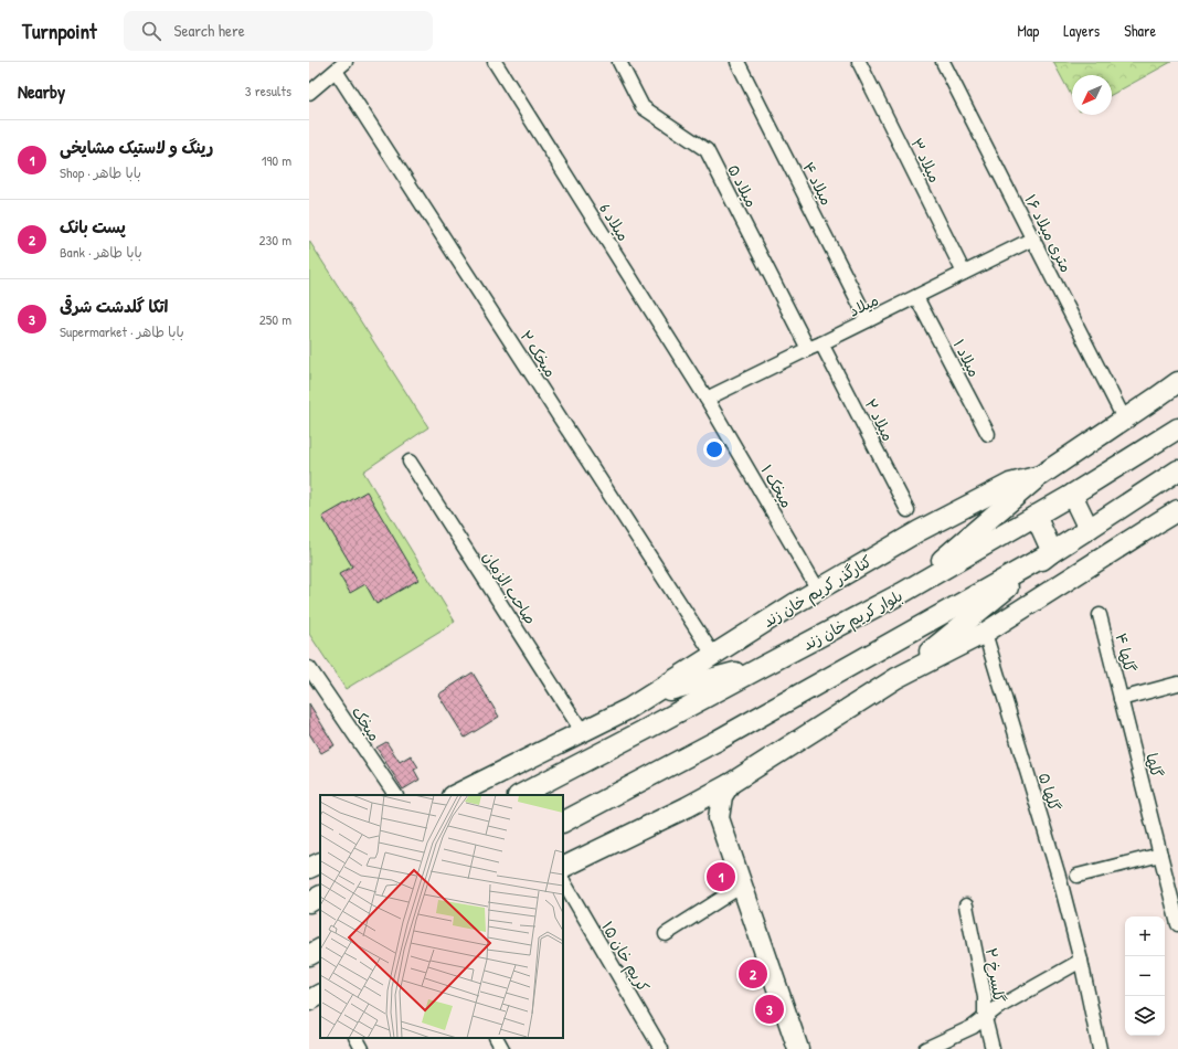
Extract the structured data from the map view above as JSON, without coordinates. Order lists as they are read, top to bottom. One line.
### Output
{"streets":{"main road":["کنارگذر کریم خان زند","بلوار کریم خان زند"],"street":["میلاد ۳","میلاد ۴","میلاد ۵","میلاد 6","۱۶ متری میلاد","میلاد","میخک ۲","میلاد ۱","میلاد ۲","میخک ۱","صاحب الزمان","گلها ۴","میخک","گلها","گلها ۵","کریم خان ۱۵","گلسرخ ۲"]},"crossings":[["میلاد ۳","میلاد"],["میلاد ۴","میلاد"],["میلاد ۵","میلاد"],["میلاد 6","میلاد"],["میلاد 6","میخک ۱"],["۱۶ متری میلاد","میلاد"],["۱۶ متری میلاد","کنارگذر کریم خان زند"],["میلاد","میلاد ۱"],["میلاد","میلاد ۲"],["میلاد","میخک ۱"],["میخک ۲","کنارگذر کریم خان زند"],["میخک ۱","کنارگذر کریم خان زند"],["صاحب الزمان","کنارگذر کریم خان زند"],["گلها ۴","گلها"]],"north":"bottom left","page":{"header":"Turnpoint","search":"Search here","nav":["Map","Layers","Share"],"heading":["Nearby","3 results"],"list":[{"mark":"1","name":"رینگ و لاستیک مشایخی","note":"Shop · بابا طاهر","value":"190 m"},{"mark":"2","name":"پست بانک","note":"Bank · بابا طاهر","value":"230 m"},{"mark":"3","name":"اتکا گلدشت شرقی","note":"Supermarket · بابا طاهر","value":"250 m"}],"pins":["1","2","3"],"map_buttons":["+","−"]}}
